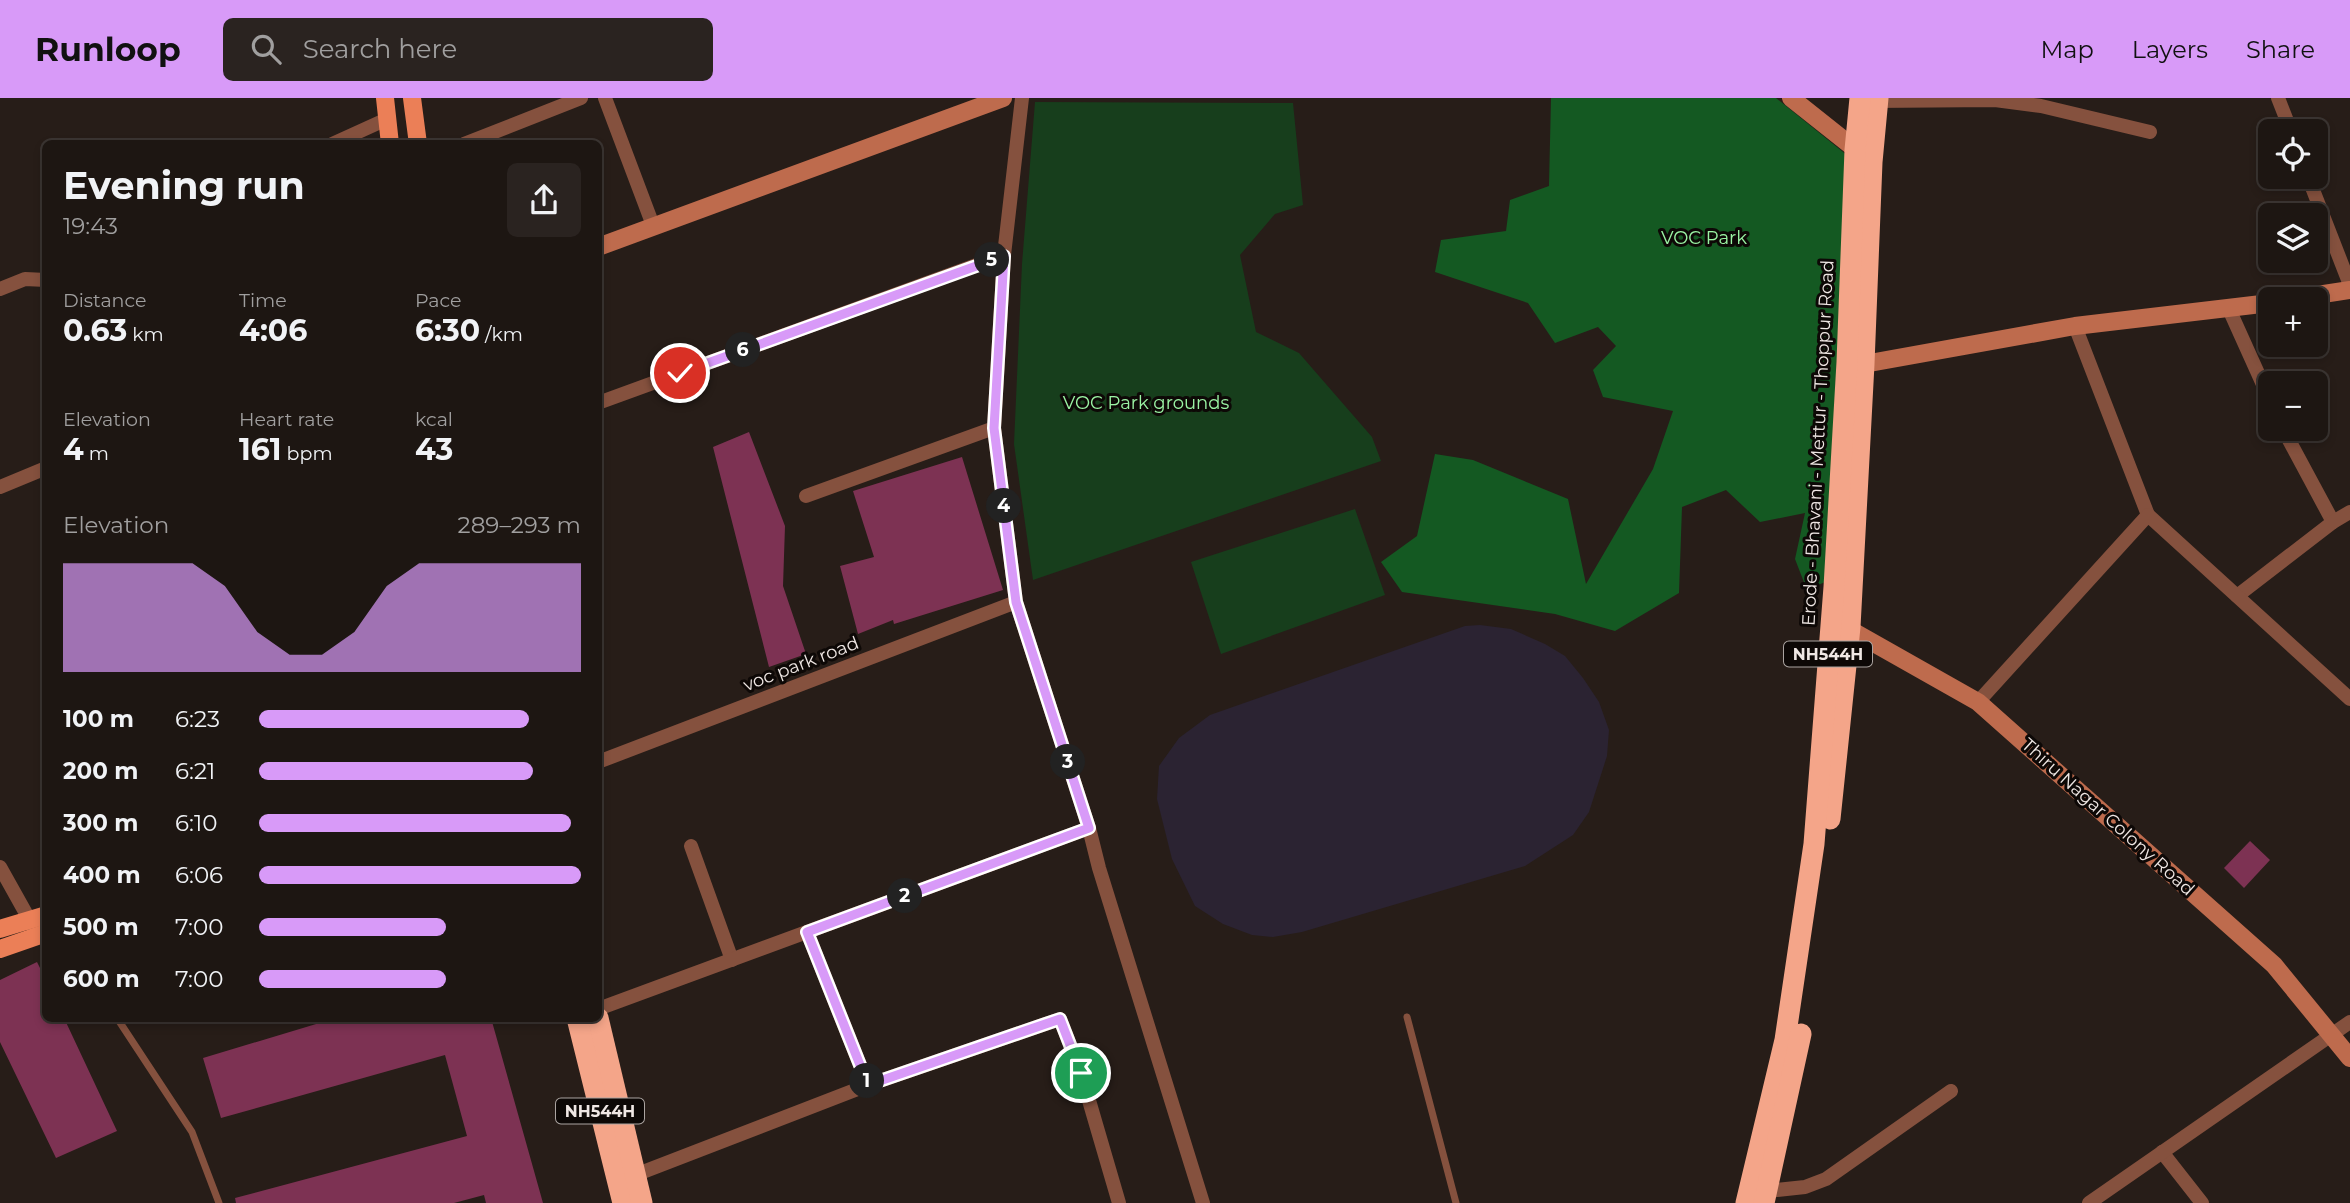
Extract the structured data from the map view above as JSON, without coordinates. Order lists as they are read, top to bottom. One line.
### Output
{"streets":{"highway":["Erode - Bhavani - Mettur - Thoppur Road","NH544H"],"main road":["Thiru Nagar Colony Road"],"street":["voc park road"]},"crossings":[["Erode - Bhavani - Mettur - Thoppur Road","Thiru Nagar Colony Road"]],"parks":["VOC Park","VOC Park grounds"],"page":{"header":"Runloop","search":"Search here","nav":["Map","Layers","Share"],"map_buttons":["+","−"],"heading":["Evening run","19:43"],"pins":["5","6","4","3","2","1"],"stats":[["Distance","0.63 km"],["Time","4:06"],["Pace","6:30 /km"],["Elevation","4 m"],["Heart rate","161 bpm"],["kcal","43"]],"chart":["Elevation","289–293 m"],"list":[{"name":"100 m","note":"6:23"},{"name":"200 m","note":"6:21"},{"name":"300 m","note":"6:10"},{"name":"400 m","note":"6:06"},{"name":"500 m","note":"7:00"},{"name":"600 m","note":"7:00"}]}}
